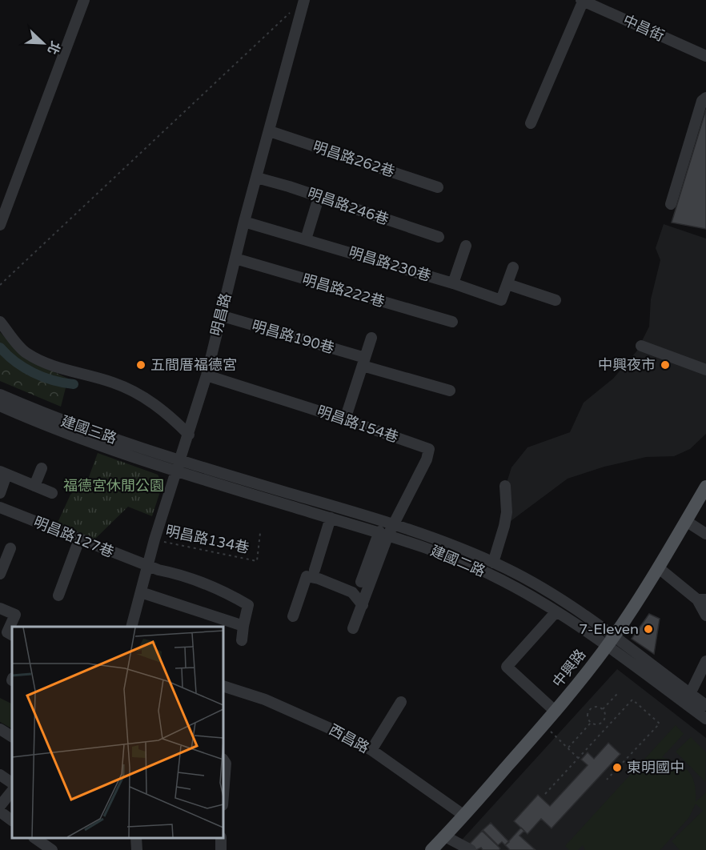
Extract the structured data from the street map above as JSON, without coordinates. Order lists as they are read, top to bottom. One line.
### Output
{"streets":{"main road":["中興路"],"street":["中昌街","明昌路262巷","明昌路246巷","明昌路230巷","明昌路222巷","明昌路","明昌路190巷","明昌路154巷","建國三路","明昌路127巷","建國二路","西昌路"],"path":["明昌路134巷"]},"crossings":[["明昌路262巷","明昌路"],["明昌路246巷","明昌路"],["明昌路230巷","明昌路"],["明昌路222巷","明昌路"],["明昌路","明昌路190巷"],["明昌路","明昌路154巷"],["明昌路","建國三路"],["明昌路","明昌路127巷"],["明昌路","明昌路134巷"],["明昌路","建國二路"],["明昌路154巷","建國二路"],["建國三路","建國二路"],["建國二路","中興路"],["中興路","西昌路"]],"parks":["福德宮休閒公園"],"places":["五間厝福德宮","中興夜市","7-Eleven","東明國中"],"north":"bottom right"}
